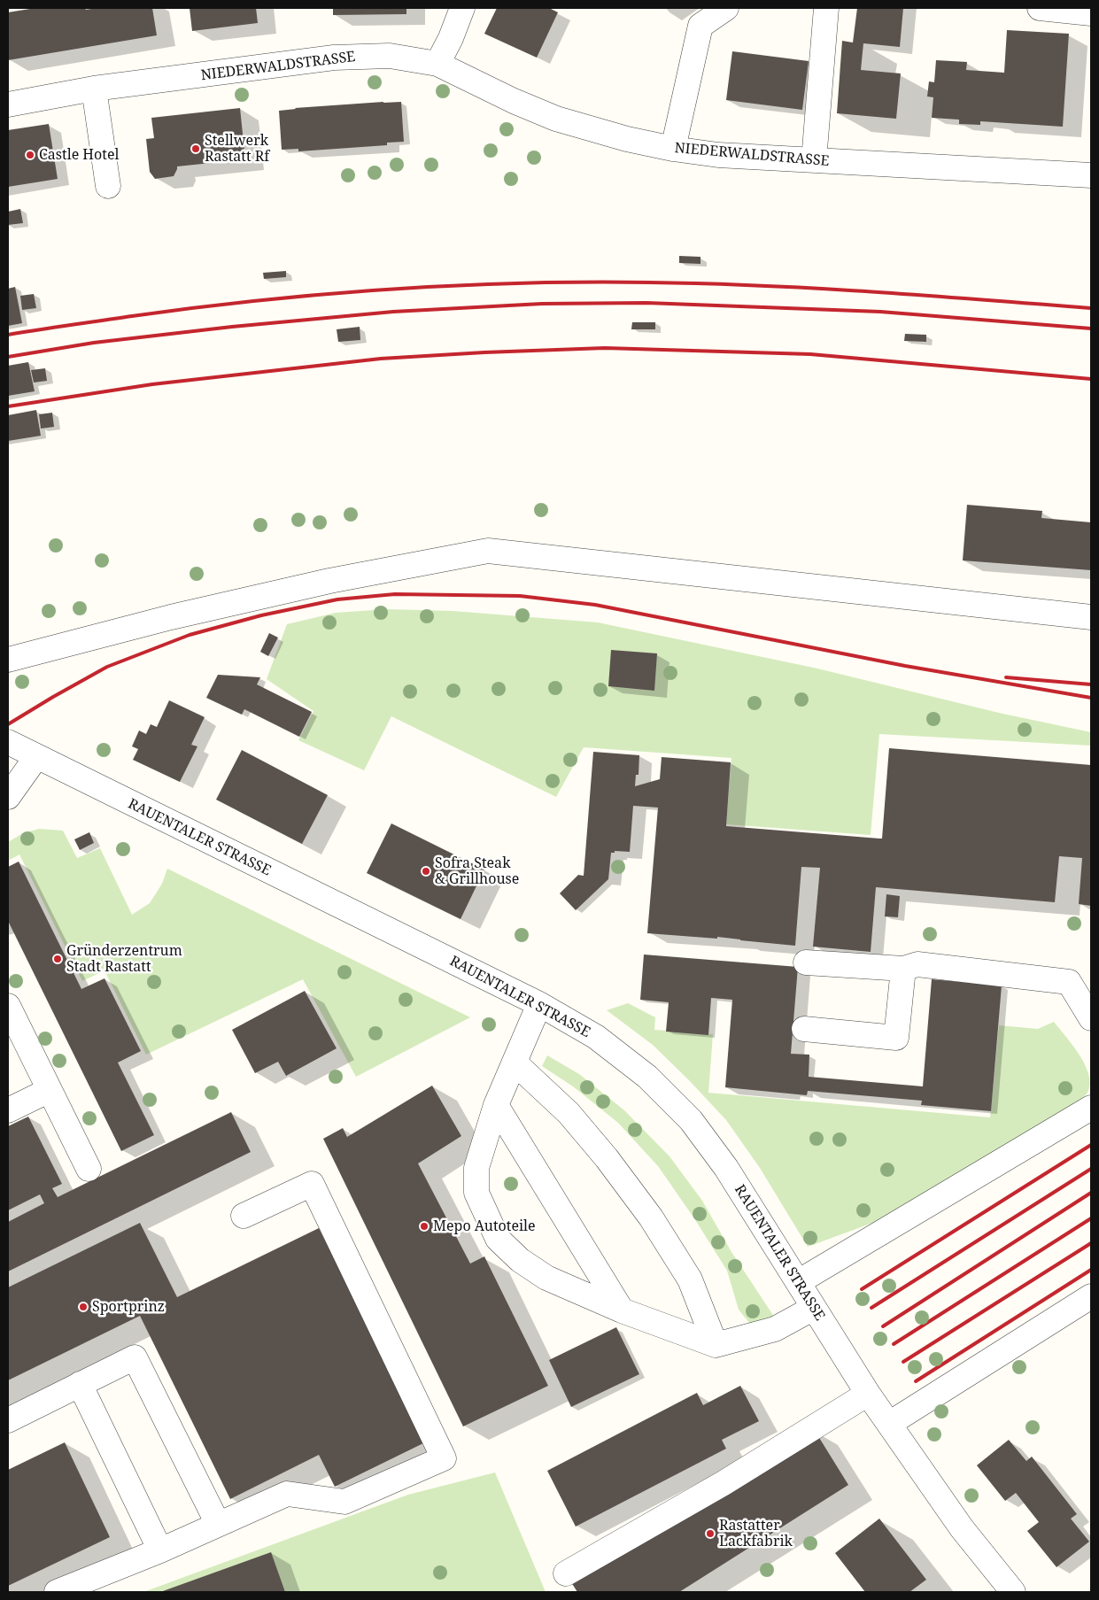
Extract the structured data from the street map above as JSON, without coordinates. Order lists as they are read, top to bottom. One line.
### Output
{"streets":{"street":["NIEDERWALDSTRASSE","RAUENTALER STRASSE"]},"places":["Stellwerk Rastatt Rf","Castle Hotel","Sofra Steak & Grillhouse","Gründerzentrum Stadt Rastatt","Mepo Autoteile","Sportprinz","Rastatter Lackfabrik"]}
